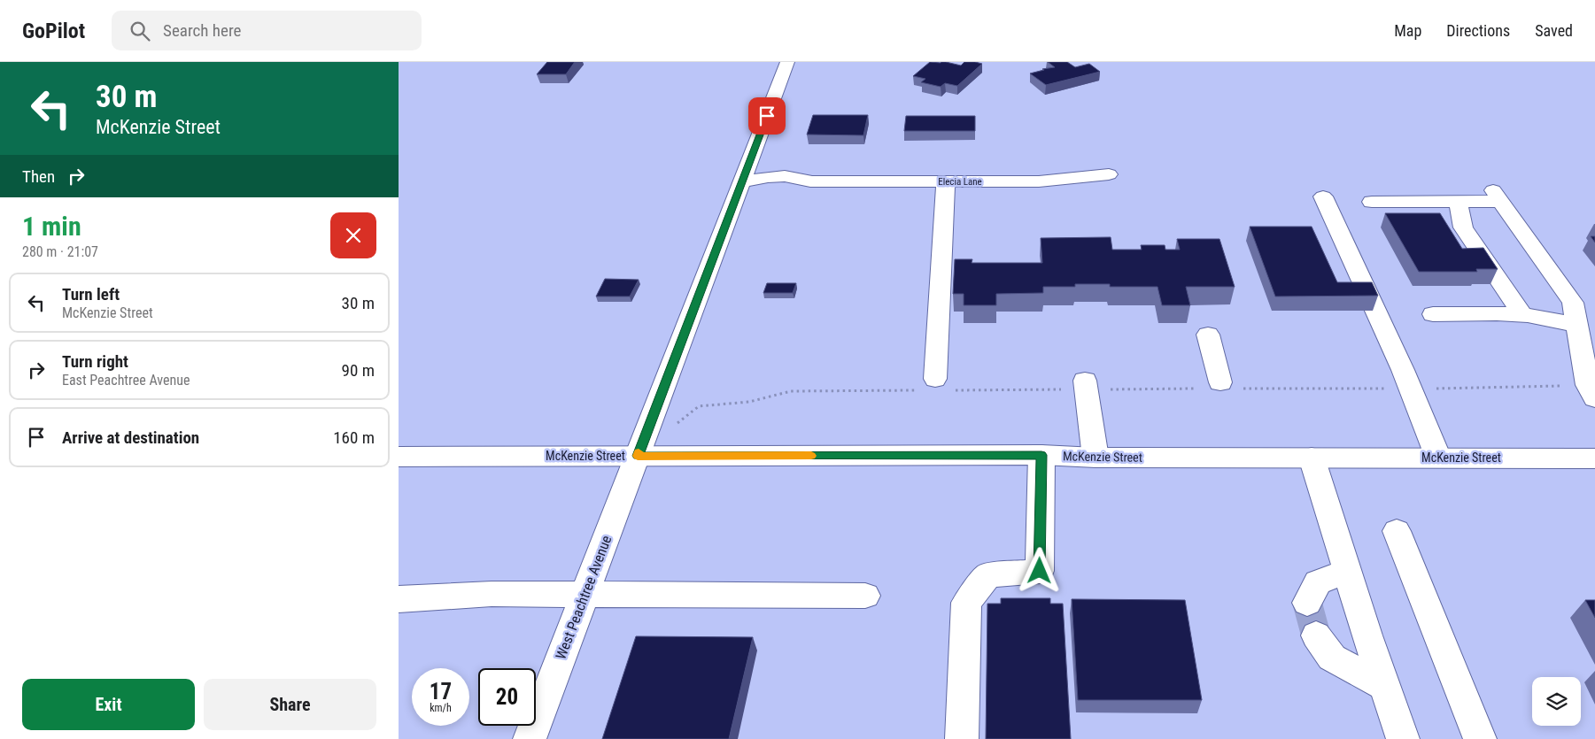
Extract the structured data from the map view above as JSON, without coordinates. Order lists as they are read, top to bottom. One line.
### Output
{"streets":{"street":["Elecia Lane","McKenzie Street","West Peachtree Avenue"]},"crossings":[["Elecia Lane","West Peachtree Avenue"],["McKenzie Street","West Peachtree Avenue"]],"page":{"header":"GoPilot","search":"Search here","nav":["Map","Directions","Saved"],"turn":["30 m","McKenzie Street"],"then":"Then","heading":["1 min","280 m · 21:07"],"list":[{"name":"Turn left","note":"McKenzie Street","value":"30 m"},{"name":"Turn right","note":"East Peachtree Avenue","value":"90 m"},{"name":"Arrive at destination","value":"160 m"}],"speed":"17 km/h","limit":"20","buttons":["Exit","Share"]}}
